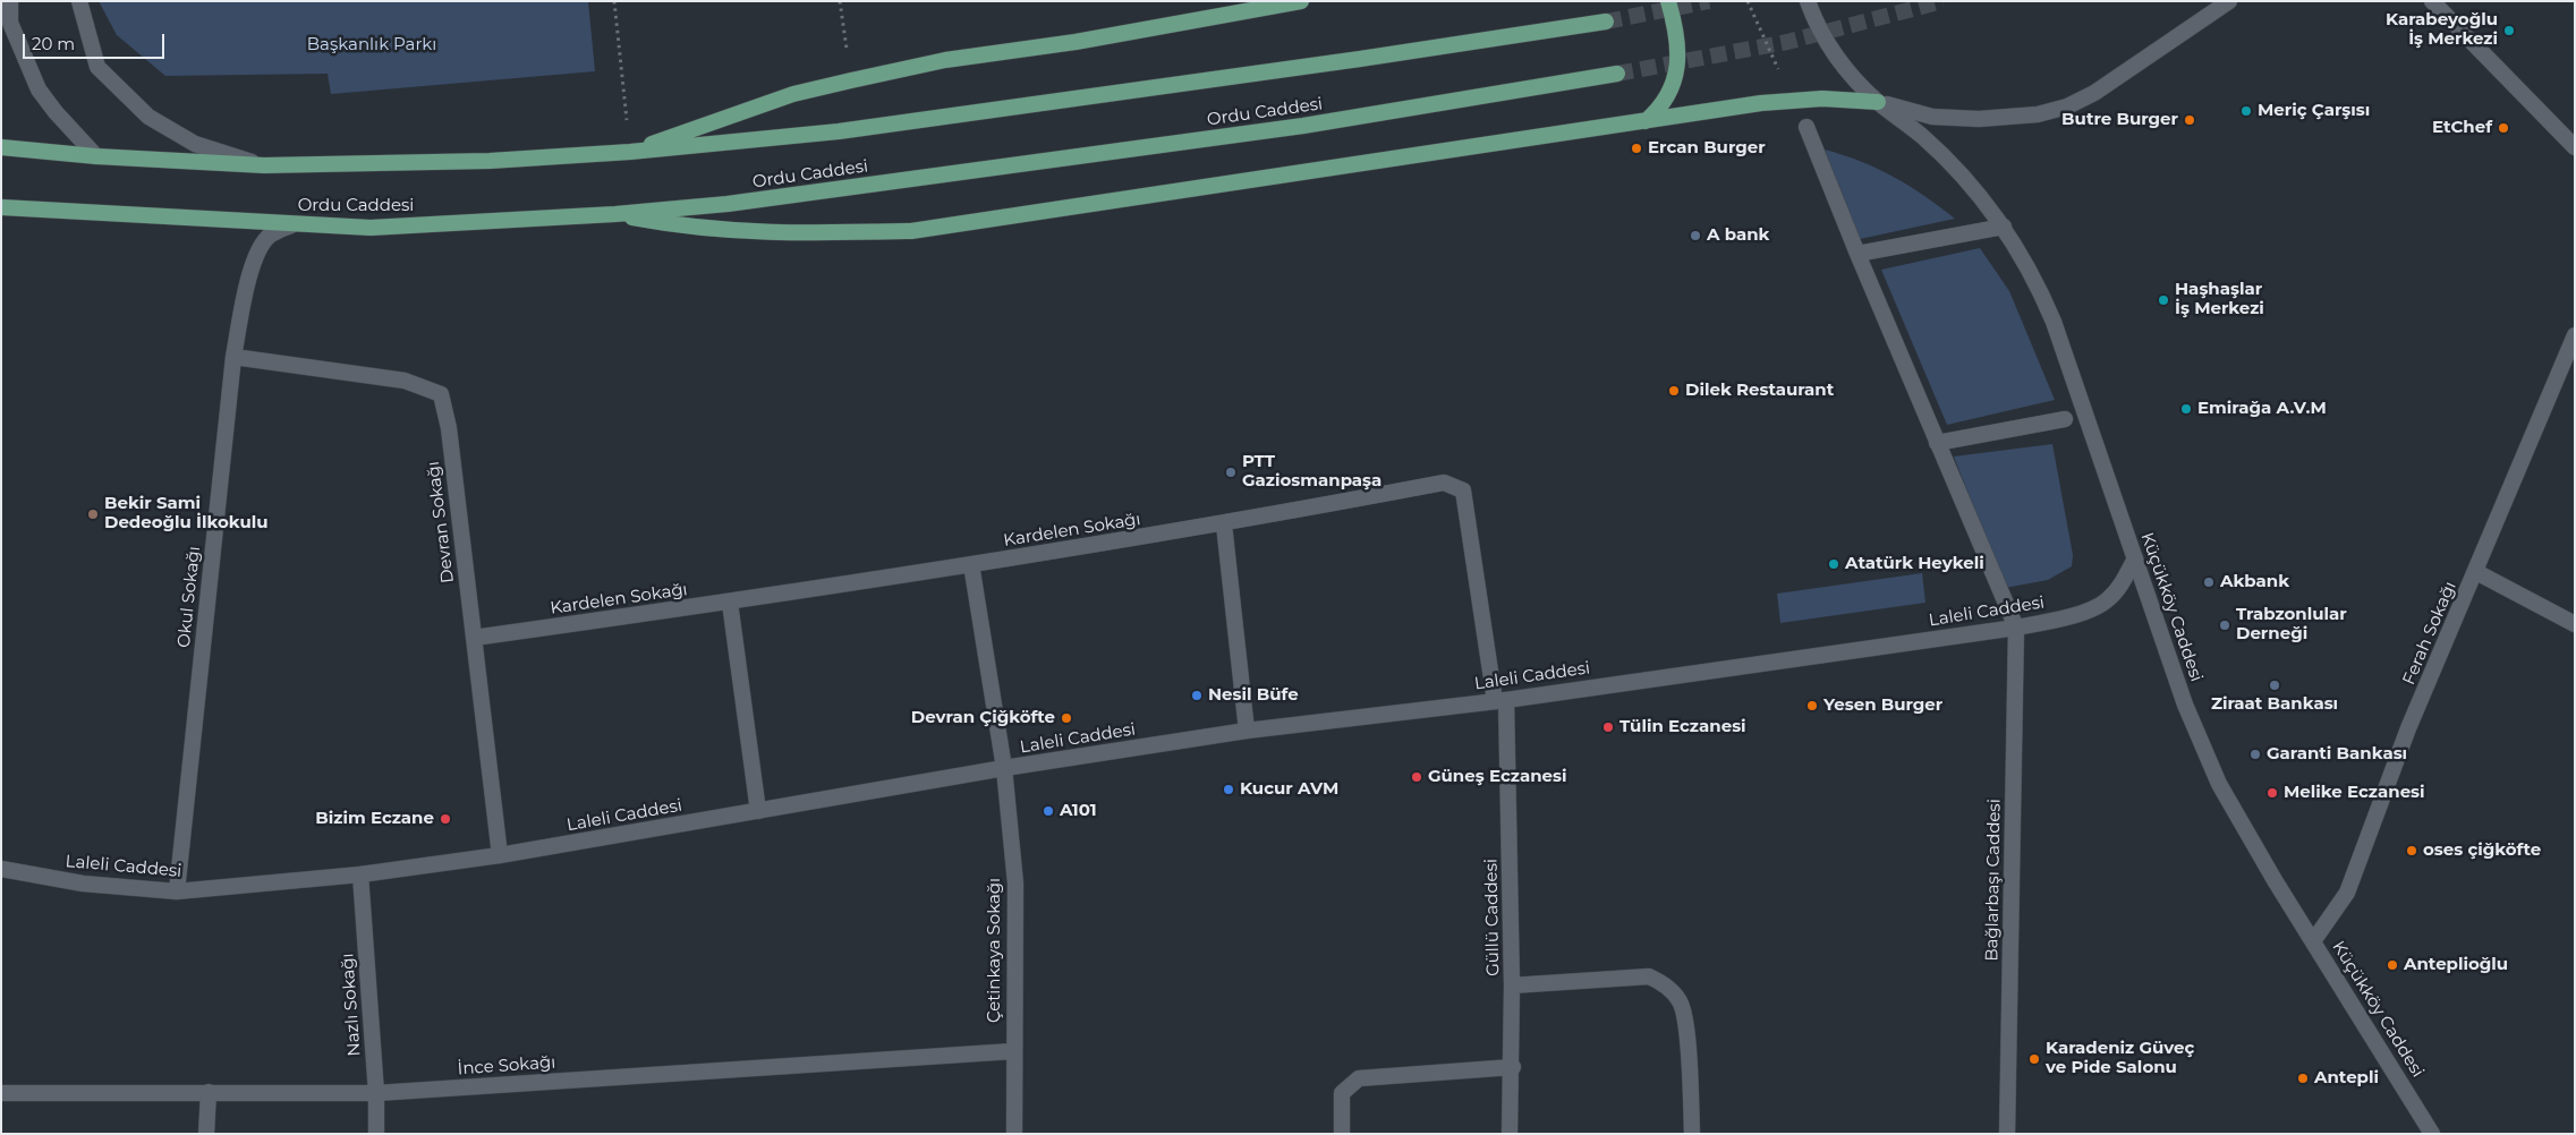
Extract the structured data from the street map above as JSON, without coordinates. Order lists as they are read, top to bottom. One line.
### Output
{"streets":{"main road":["Ordu Caddesi"],"street":["Devran Sokağı","Kardelen Sokağı","Okul Sokağı","Küçükköy Caddesi","Laleli Caddesi","Ferah Sokağı","Bağlarbaşı Caddesi","Güllü Caddesi","Çetinkaya Sokağı","Nazlı Sokağı","İnce Sokağı"]},"crossings":[["Ordu Caddesi","Okul Sokağı"],["Devran Sokağı","Kardelen Sokağı"],["Devran Sokağı","Okul Sokağı"],["Devran Sokağı","Laleli Caddesi"],["Kardelen Sokağı","Laleli Caddesi"],["Kardelen Sokağı","Güllü Caddesi"],["Kardelen Sokağı","Çetinkaya Sokağı"],["Okul Sokağı","Laleli Caddesi"],["Küçükköy Caddesi","Laleli Caddesi"],["Küçükköy Caddesi","Ferah Sokağı"],["Laleli Caddesi","Bağlarbaşı Caddesi"],["Laleli Caddesi","Güllü Caddesi"],["Laleli Caddesi","Çetinkaya Sokağı"],["Laleli Caddesi","Nazlı Sokağı"],["Çetinkaya Sokağı","İnce Sokağı"],["Nazlı Sokağı","İnce Sokağı"]],"parks":["Başkanlık Parkı"],"places":["Karabeyoğlu İş Merkezi","Meriç Çarşısı","Butre Burger","EtChef","Ercan Burger","A bank","Haşhaşlar İş Merkezi","Dilek Restaurant","Emirağa A.V.M","PTT Gaziosmanpaşa","Bekir Sami Dedeoğlu İlkokulu","Atatürk Heykeli","Akbank","Trabzonlular Derneği","Ziraat Bankası","Nesil Büfe","Yesen Burger","Devran Çiğköfte","Tülin Eczanesi","Garanti Bankası","Güneş Eczanesi","Kucur AVM","Melike Eczanesi","A101","Bizim Eczane","oses çiğköfte","Anteplioğlu","Karadeniz Güveç ve Pide Salonu","Antepli"],"scale_bar":"20 m"}
